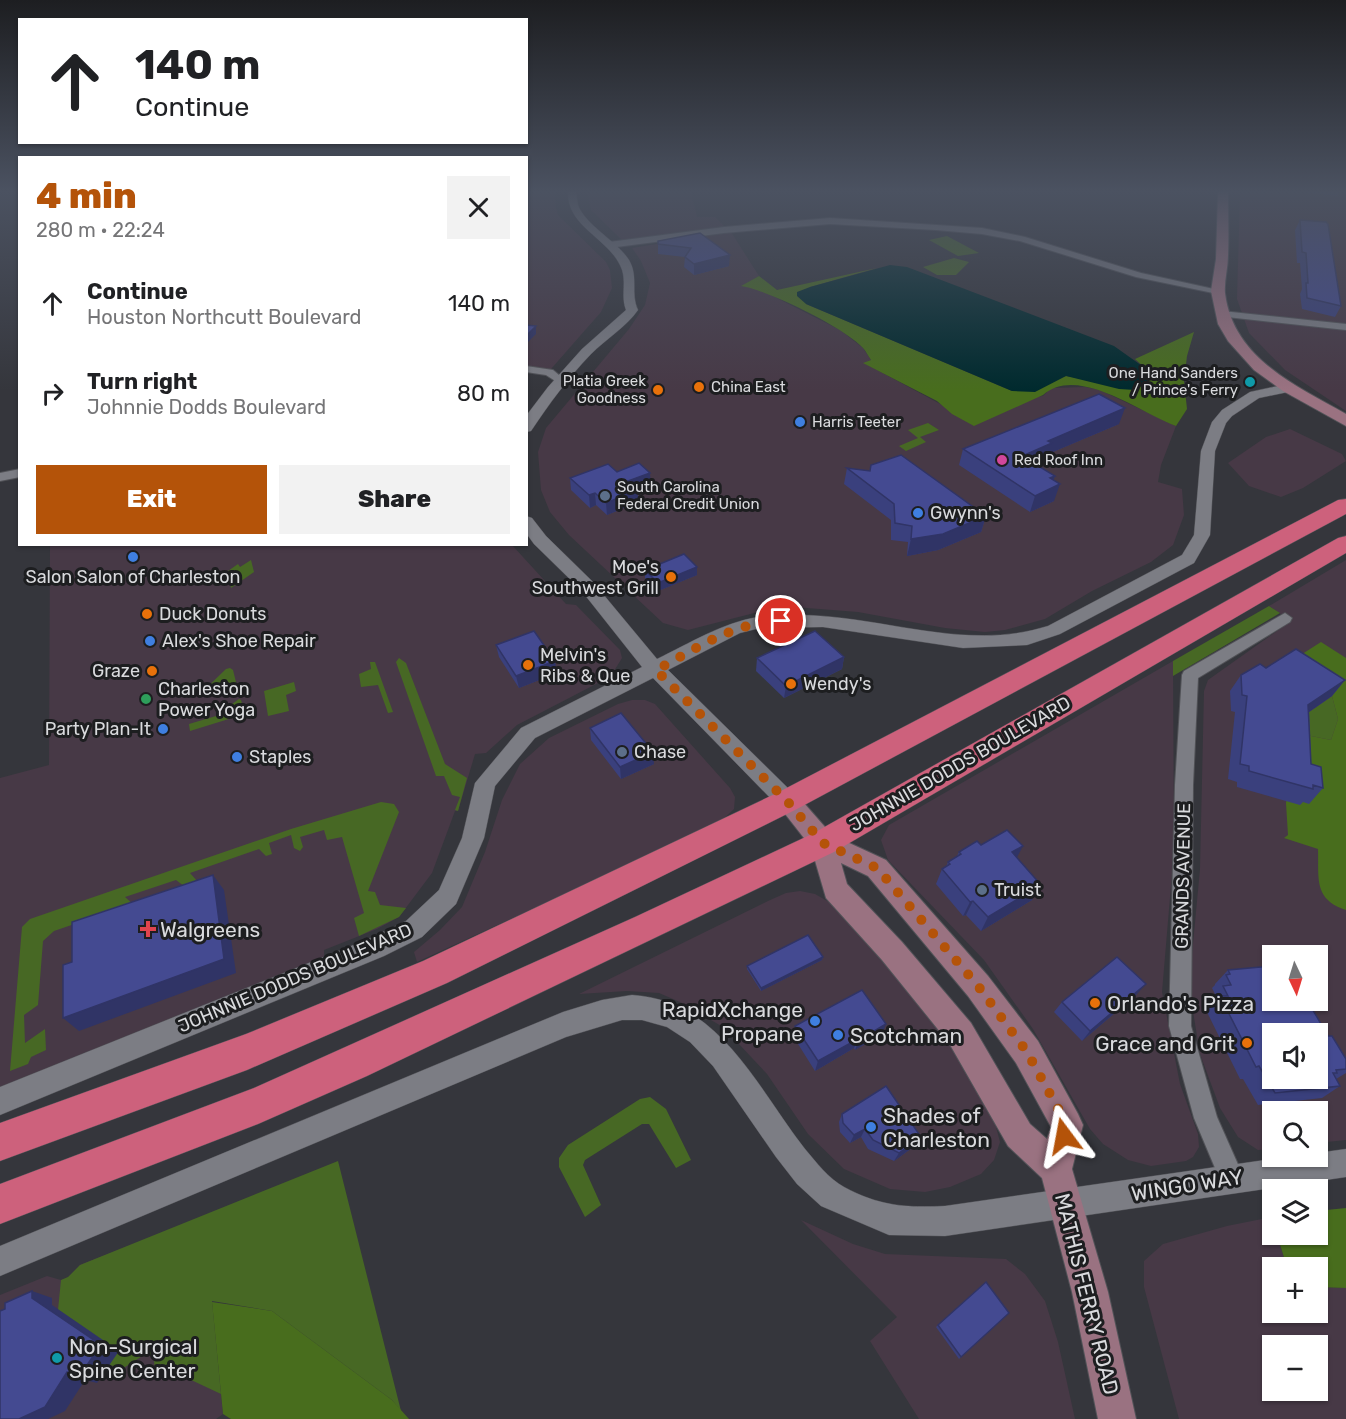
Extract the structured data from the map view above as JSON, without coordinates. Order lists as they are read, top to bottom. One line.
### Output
{"streets":{"highway":["JOHNNIE DODDS BOULEVARD"],"main road":["MATHIS FERRY ROAD"],"street":["GRANDS AVENUE","WINGO WAY"]},"crossings":[["JOHNNIE DODDS BOULEVARD","MATHIS FERRY ROAD"],["GRANDS AVENUE","WINGO WAY"],["WINGO WAY","MATHIS FERRY ROAD"]],"places":{"other":["One Hand Sanders / Prince's Ferry","China East","Platia Greek Goodness","Harris Teeter","Red Roof Inn","South Carolina Federal Credit Union","Gwynn's","Salon Salon of Charleston","Moe's Southwest Grill","Duck Donuts","Alex's Shoe Repair","Melvin's Ribs & Que","Graze","Wendy's","Charleston Power Yoga","Party Plan-It","Chase","Staples","Truist","Orlando's Pizza","RapidXchange Propane","Scotchman","Grace and Grit","Shades of Charleston","Non-Surgical Spine Center"],"health":["Walgreens"]},"north":"bottom","page":{"turn":["140 m","Continue"],"heading":["4 min","280 m · 22:24"],"list":[{"name":"Continue","note":"Houston Northcutt Boulevard","value":"140 m"},{"name":"Turn right","note":"Johnnie Dodds Boulevard","value":"80 m"}],"buttons":["Exit","Share"],"map_buttons":["+","−"]}}
